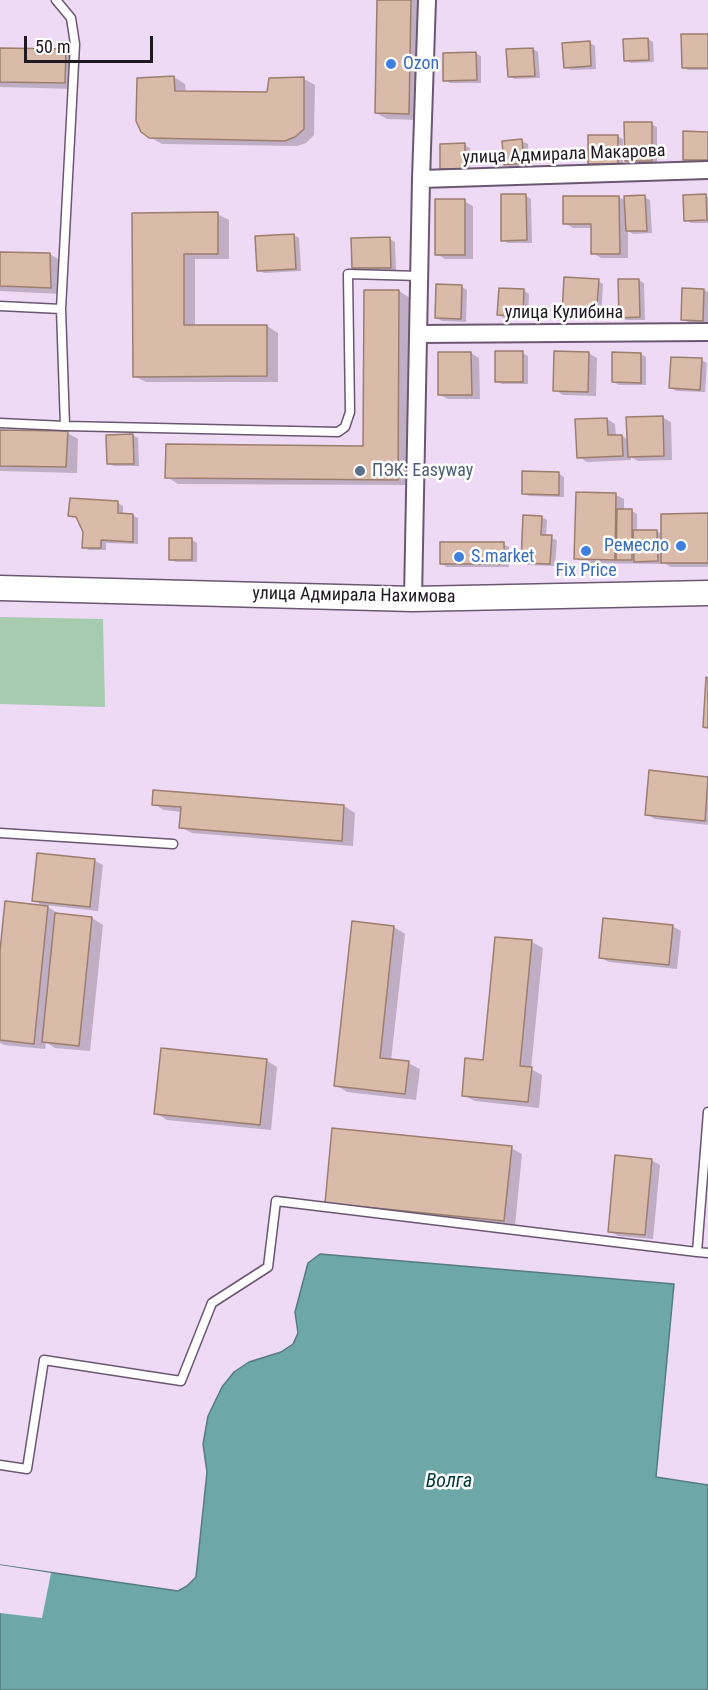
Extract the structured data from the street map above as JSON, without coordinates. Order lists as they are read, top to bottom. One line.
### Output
{"streets":{"main road":["улица Адмирала Нахимова"],"street":["улица Адмирала Макарова","улица Кулибина"]},"water":["Волга"],"places":["Ozon","ПЭК: Easyway","Ремесло","Fix Price","S.market"],"scale_bar":"50 m"}
